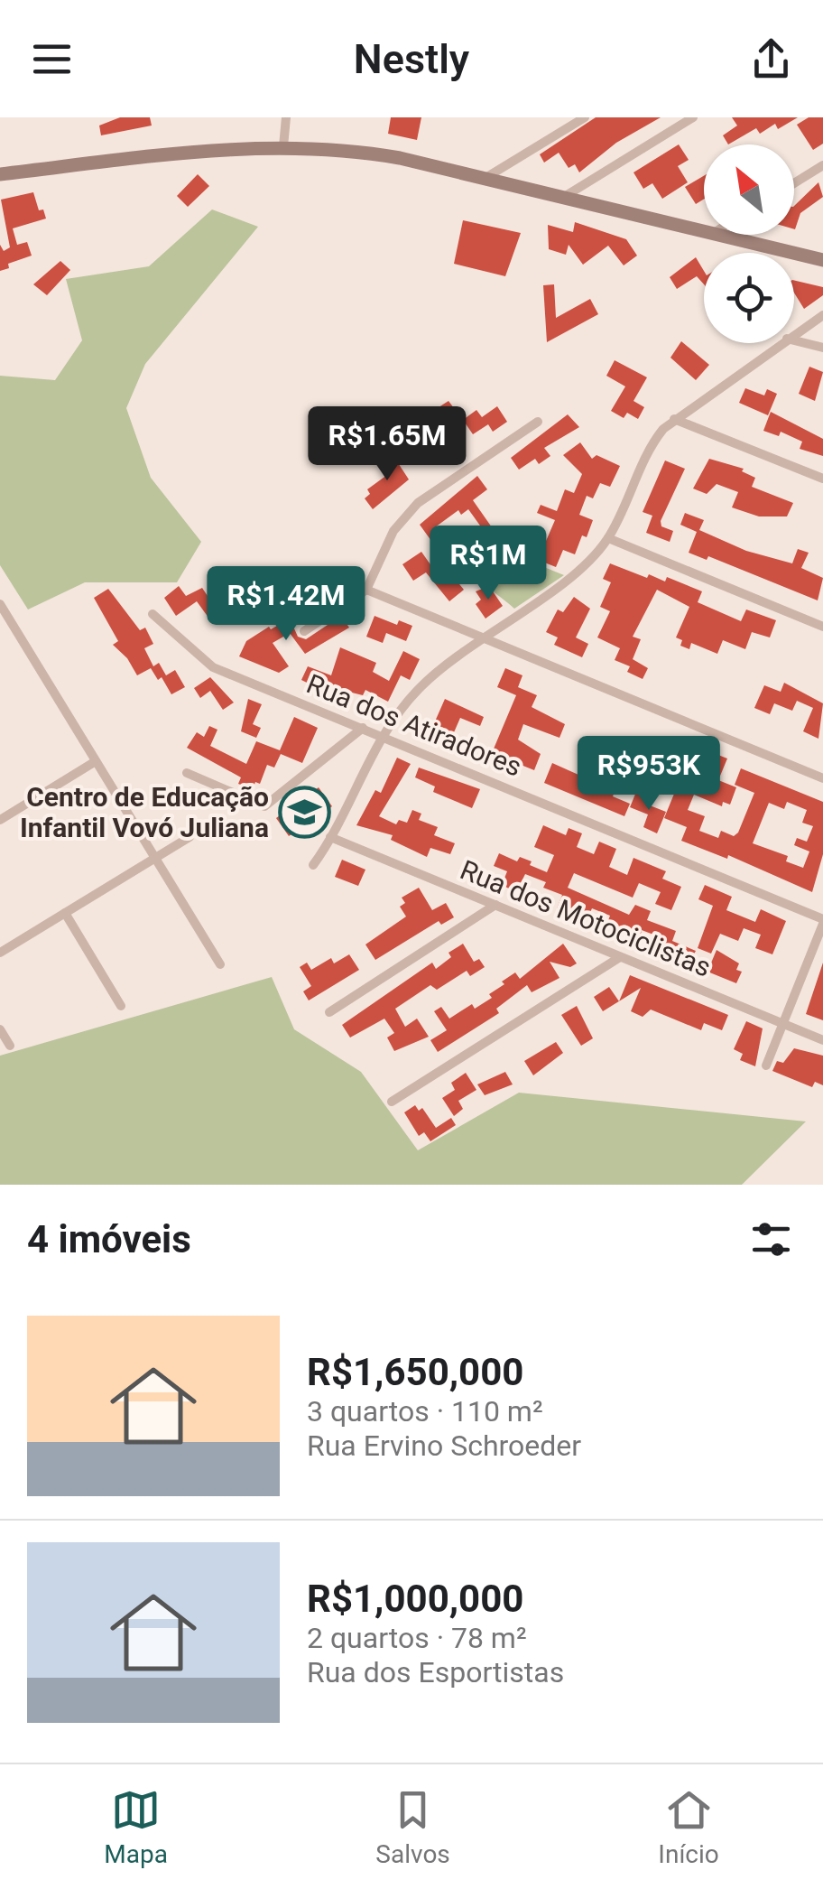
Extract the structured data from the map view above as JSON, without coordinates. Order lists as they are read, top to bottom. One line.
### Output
{"streets":{"street":["Rua dos Atiradores","Rua dos Motociclistas"]},"places":{"school or university":["Centro de Educação Infantil Vovó Juliana"]},"north":"top left","page":{"header":"Nestly","price":["R$1.65M","R$1M","R$1.42M","R$953K"],"heading":"4 imóveis","list":[{"name":"R$1,650,000","note":"3 quartos · 110 m² · Rua Ervino Schroeder"},{"name":"R$1,000,000","note":"2 quartos · 78 m² · Rua dos Esportistas"}],"tabs":["Mapa","Salvos","Início"]}}
